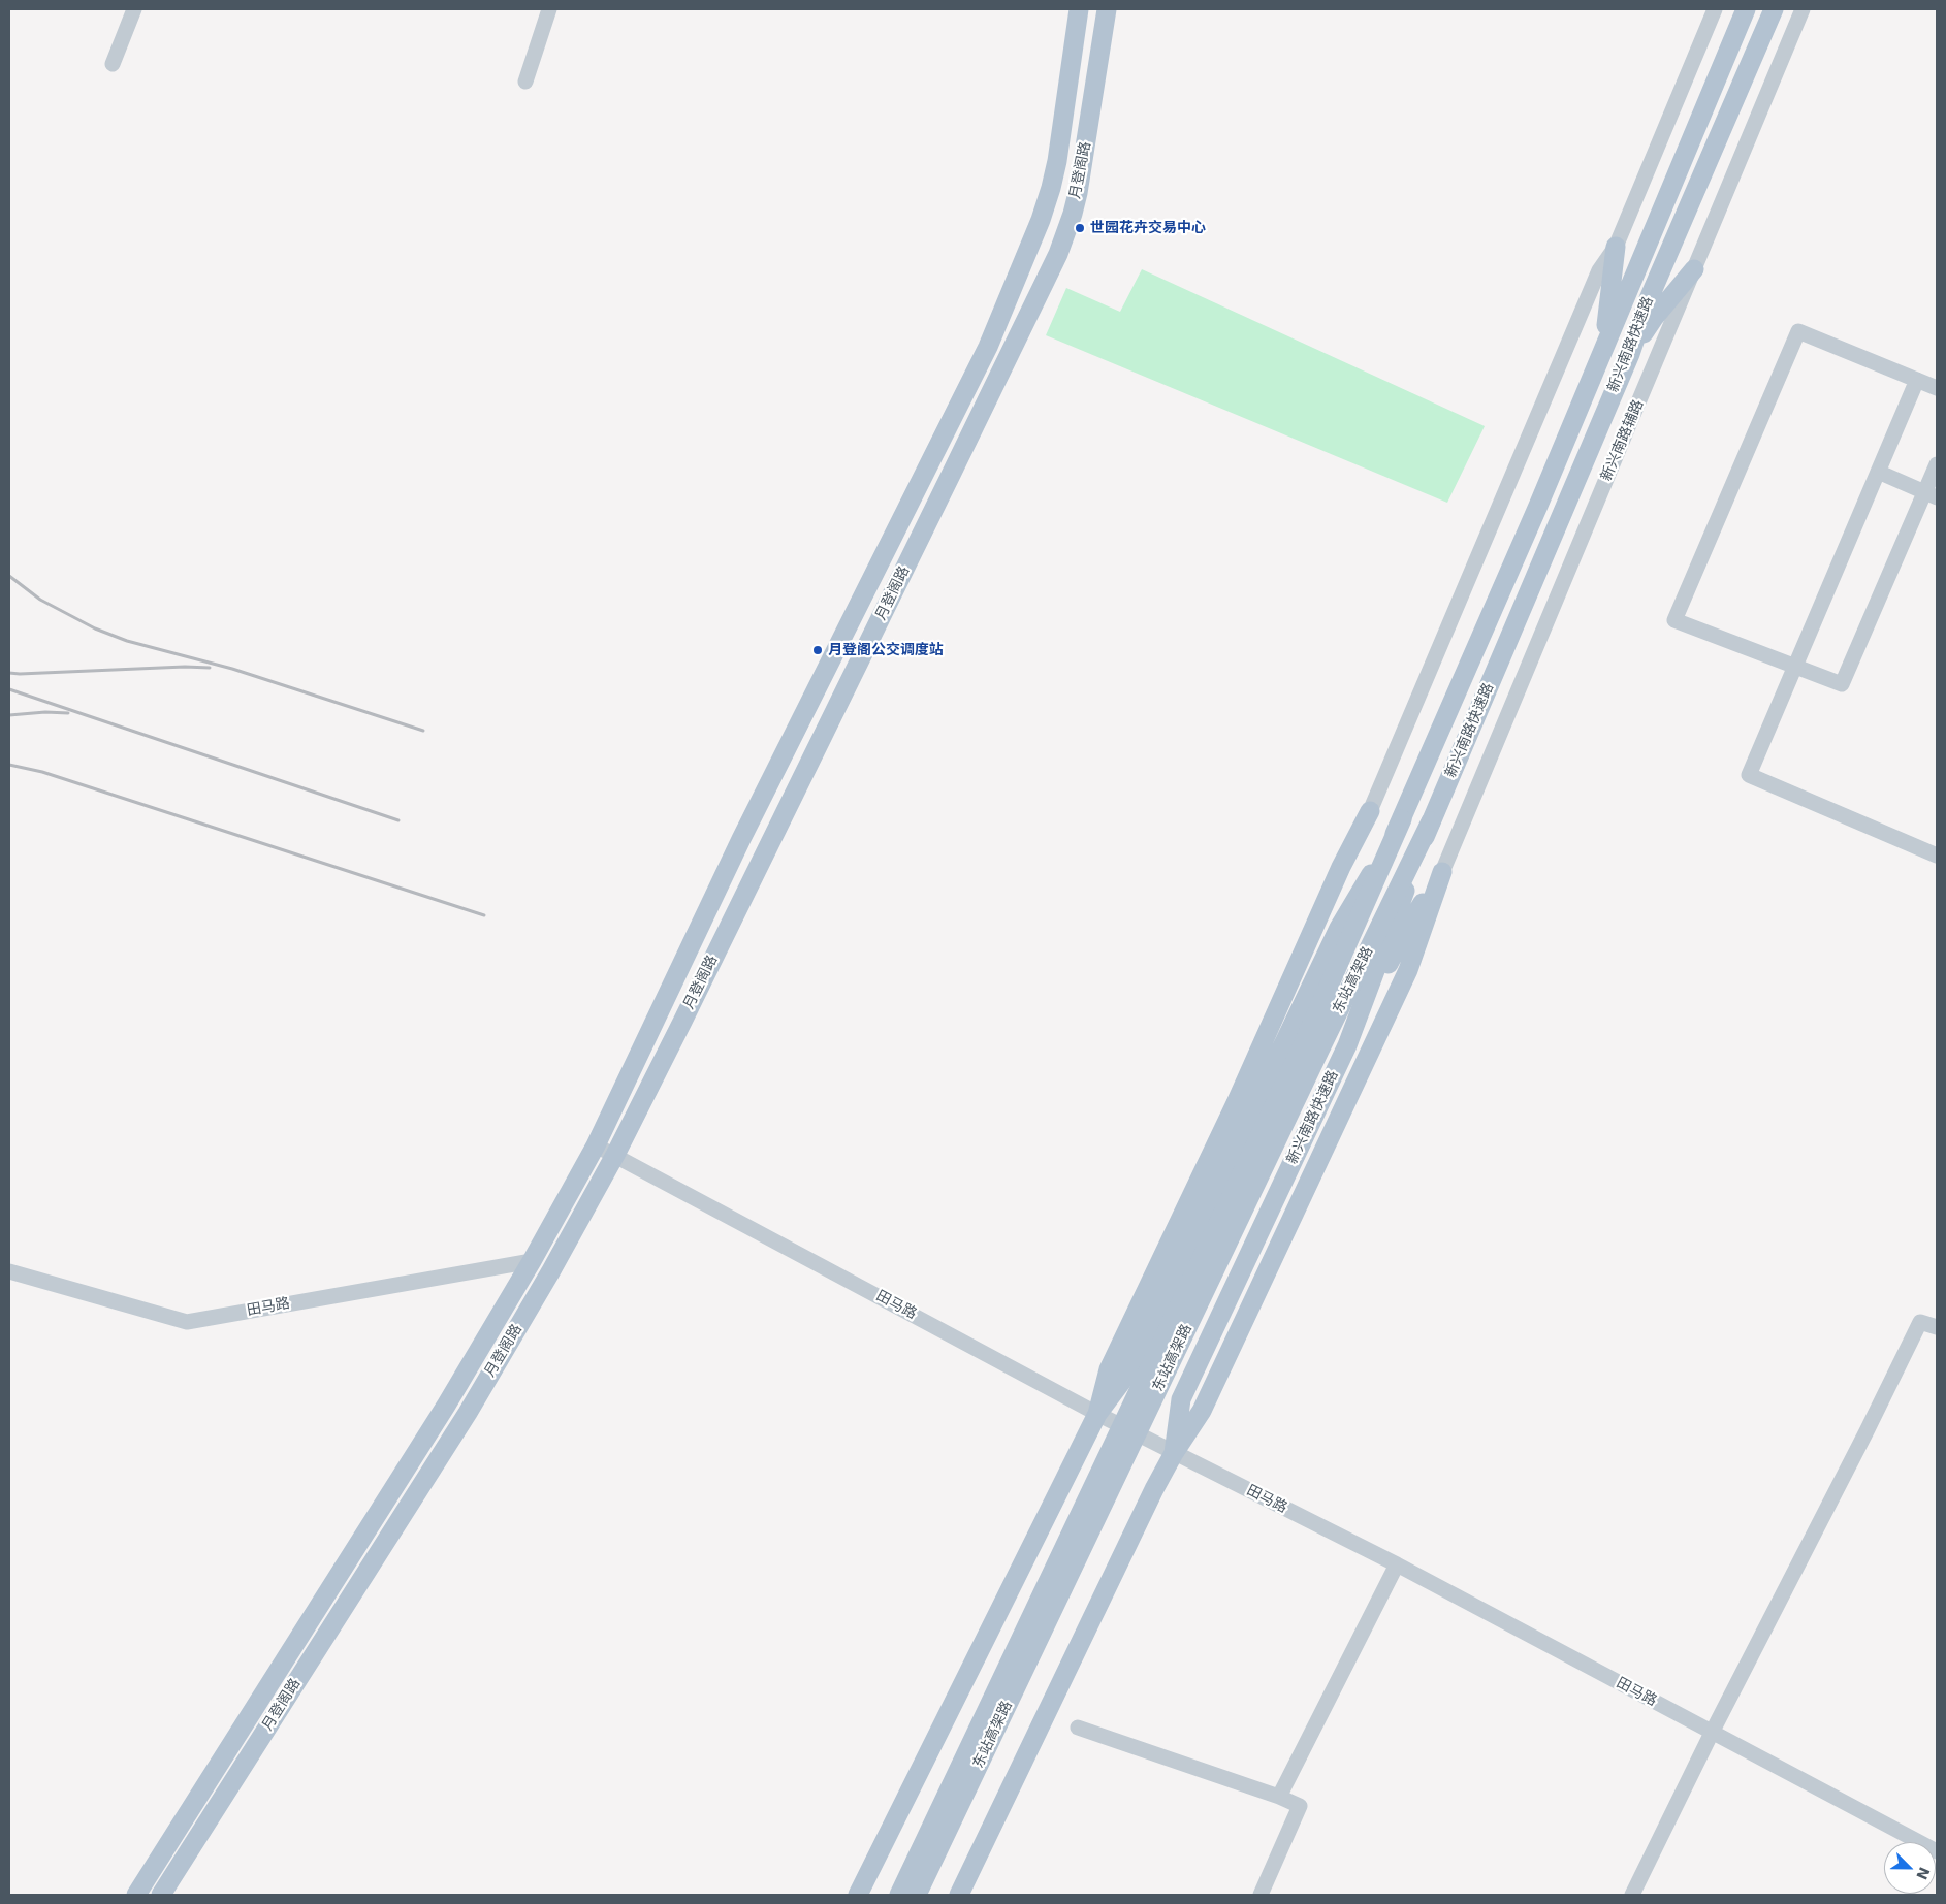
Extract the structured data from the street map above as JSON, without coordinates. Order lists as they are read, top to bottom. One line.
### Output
{"streets":{"main road":["月登阁路","新兴南路快速路","东站高架路"],"street":["新兴南路辅路","田马路"]},"crossings":[["月登阁路","田马路"],["新兴南路快速路","东站高架路"],["新兴南路快速路","田马路"]],"places":["世园花卉交易中心","月登阁公交调度站"],"north":"bottom right"}
